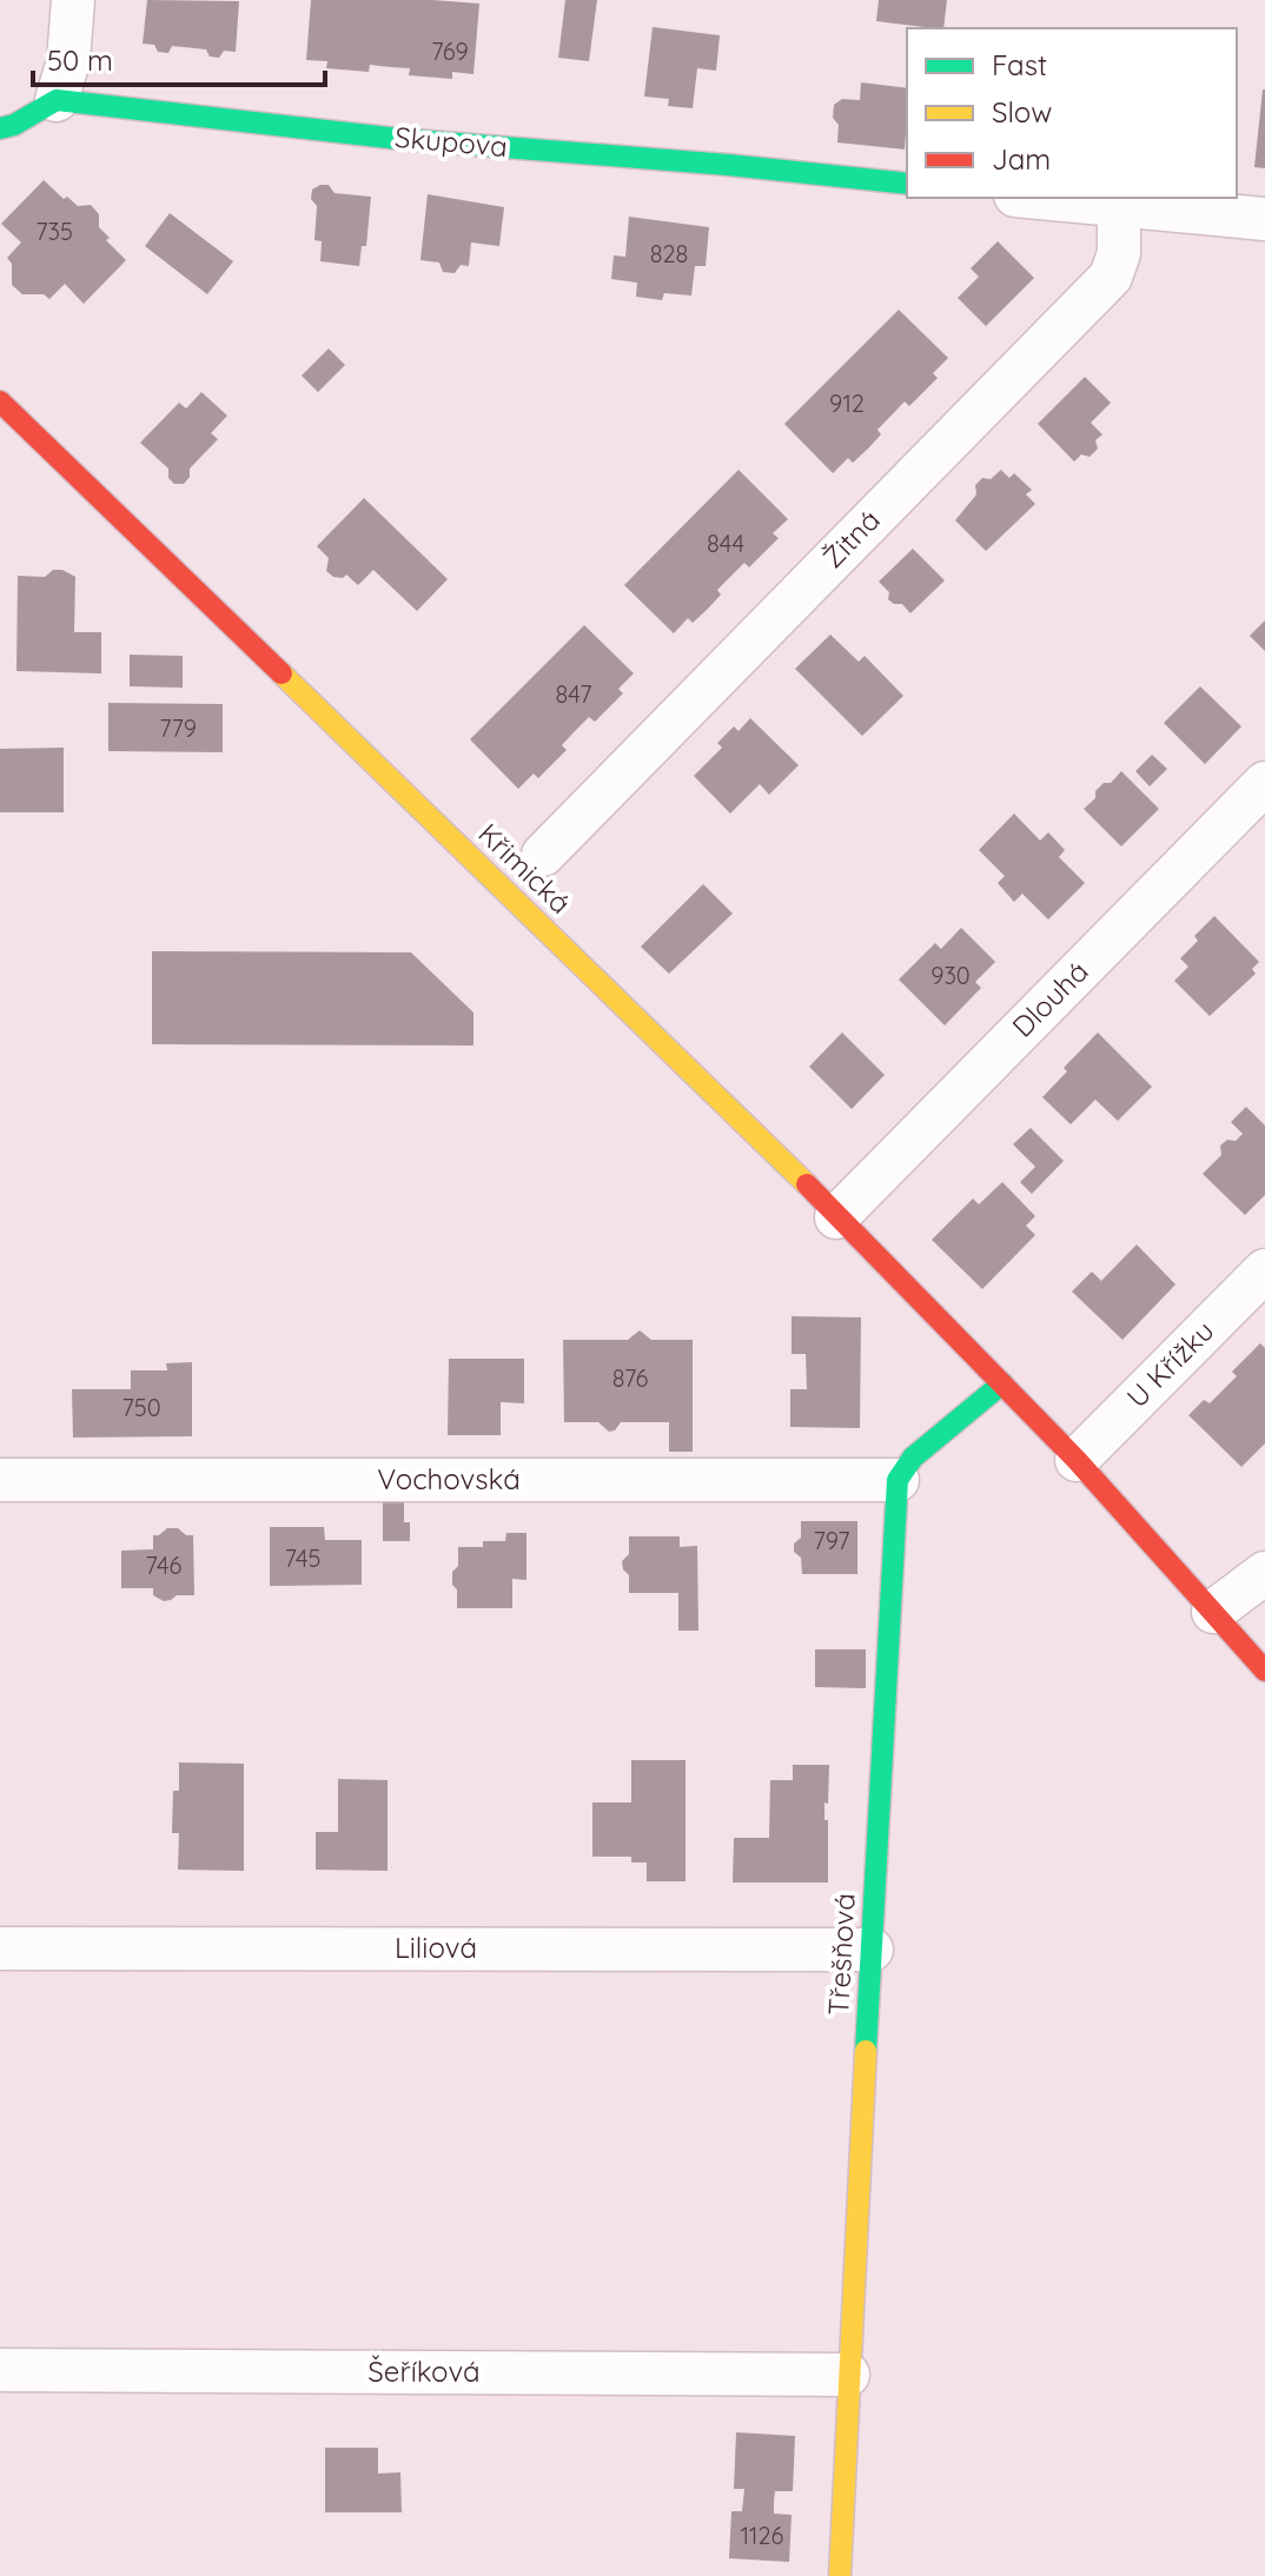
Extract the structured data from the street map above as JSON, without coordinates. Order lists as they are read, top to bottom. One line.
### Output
{"streets":{"street":["Skupova","Žitná","Křimická","Dlouhá","U Křížku","Vochovská","Liliová","Třešňová","Šeříková"]},"crossings":[["Křimická","Dlouhá"],["Křimická","U Křížku"],["Vochovská","Třešňová"],["Liliová","Třešňová"],["Třešňová","Šeříková"]],"house_numbers":["769","735","828","912","844","847","779","930","876","750","797","745","746","1126"],"legend":["Fast","Slow","Jam"],"scale_bar":"50 m"}
